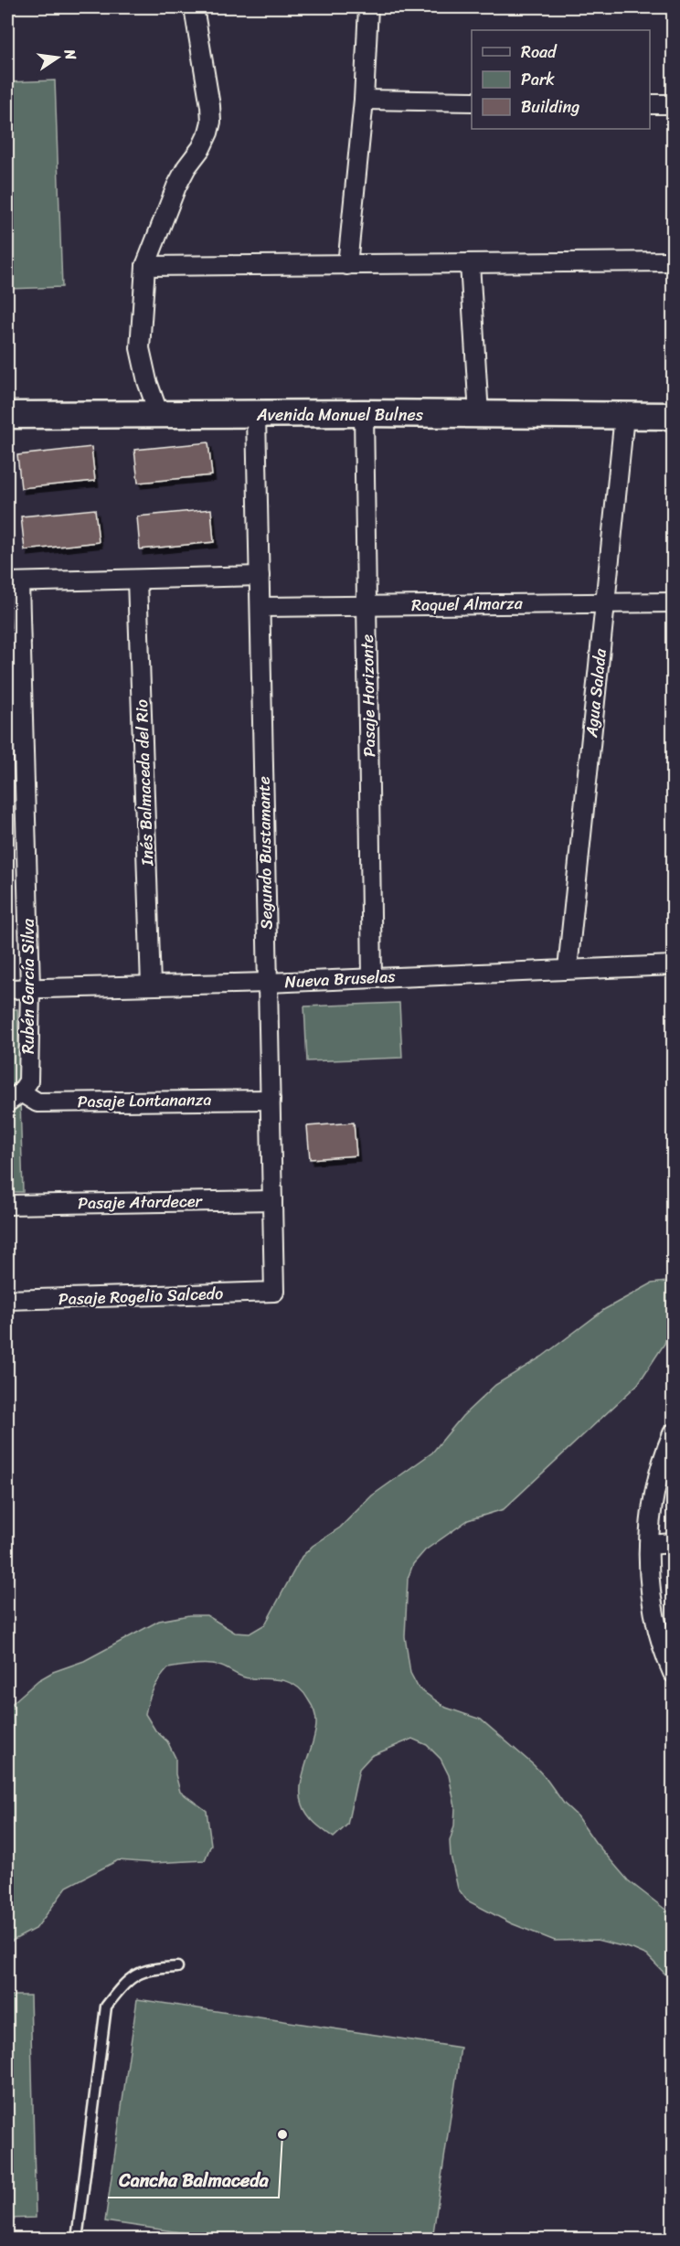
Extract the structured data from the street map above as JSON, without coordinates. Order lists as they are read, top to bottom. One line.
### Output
{"streets":{"street":["Avenida Manuel Bulnes","Raquel Almarza","Agua Salada","Pasaje Horizonte","Inés Balmaceda del Rio","Segundo Bustamante","Nueva Bruselas","Rubén García Silva","Pasaje Lontananza","Pasaje Atardecer","Pasaje Rogelio Salcedo"]},"crossings":[["Avenida Manuel Bulnes","Agua Salada"],["Avenida Manuel Bulnes","Pasaje Horizonte"],["Avenida Manuel Bulnes","Segundo Bustamante"],["Raquel Almarza","Agua Salada"],["Raquel Almarza","Pasaje Horizonte"],["Raquel Almarza","Segundo Bustamante"],["Agua Salada","Nueva Bruselas"],["Pasaje Horizonte","Nueva Bruselas"],["Inés Balmaceda del Rio","Nueva Bruselas"],["Segundo Bustamante","Nueva Bruselas"],["Segundo Bustamante","Pasaje Lontananza"],["Segundo Bustamante","Pasaje Atardecer"],["Segundo Bustamante","Pasaje Rogelio Salcedo"],["Nueva Bruselas","Rubén García Silva"],["Rubén García Silva","Pasaje Lontananza"]],"places":["Cancha Balmaceda"],"legend":["Road","Park","Building"],"north":"right"}
